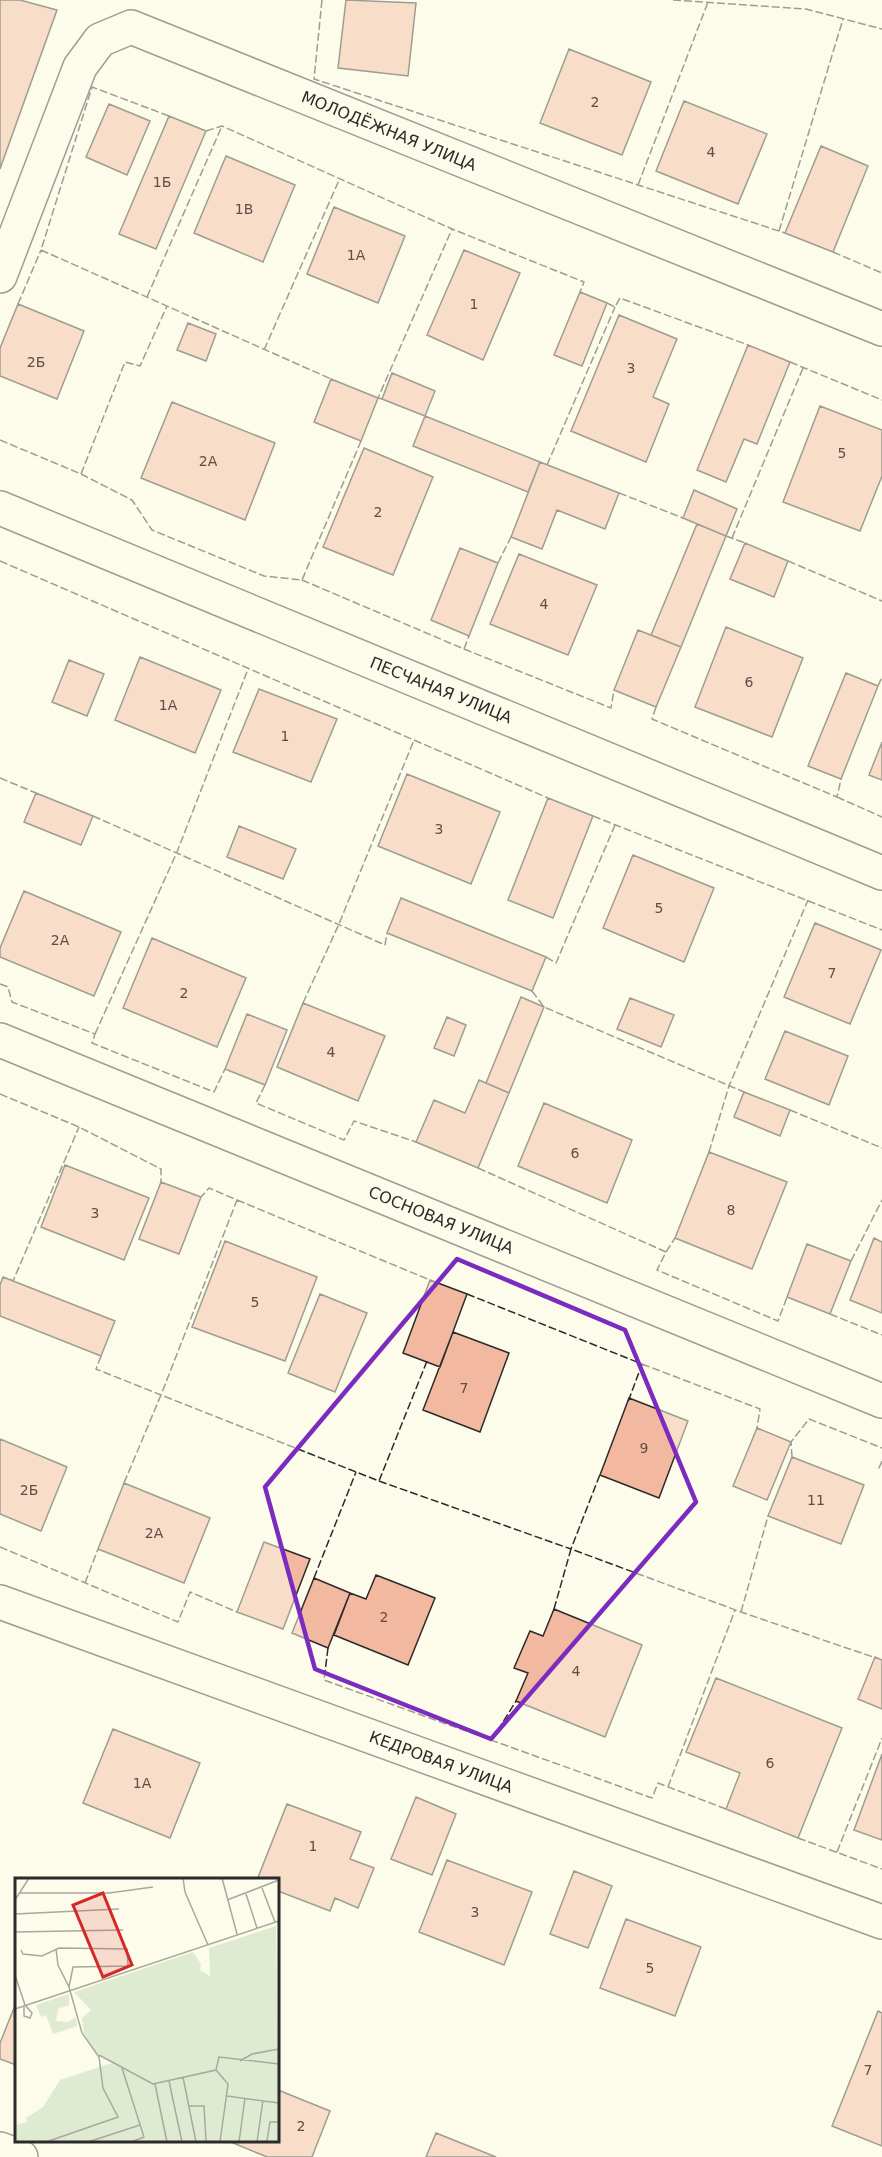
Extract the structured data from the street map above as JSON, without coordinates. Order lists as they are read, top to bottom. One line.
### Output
{"streets":{"street":["МОЛОДЁЖНАЯ УЛИЦА","ПЕСЧАНАЯ УЛИЦА","СОСНОВАЯ УЛИЦА","КЕДРОВАЯ УЛИЦА"]},"house_numbers":["2","4","1Б","1В","1А","1","2Б","3","5","2А","2","4","6","1А","1","3","5","2А","7","2","4","6","8","3","5","7","9","2Б","11","2А","2","4","6","1А","1","3","5","7","2"]}
